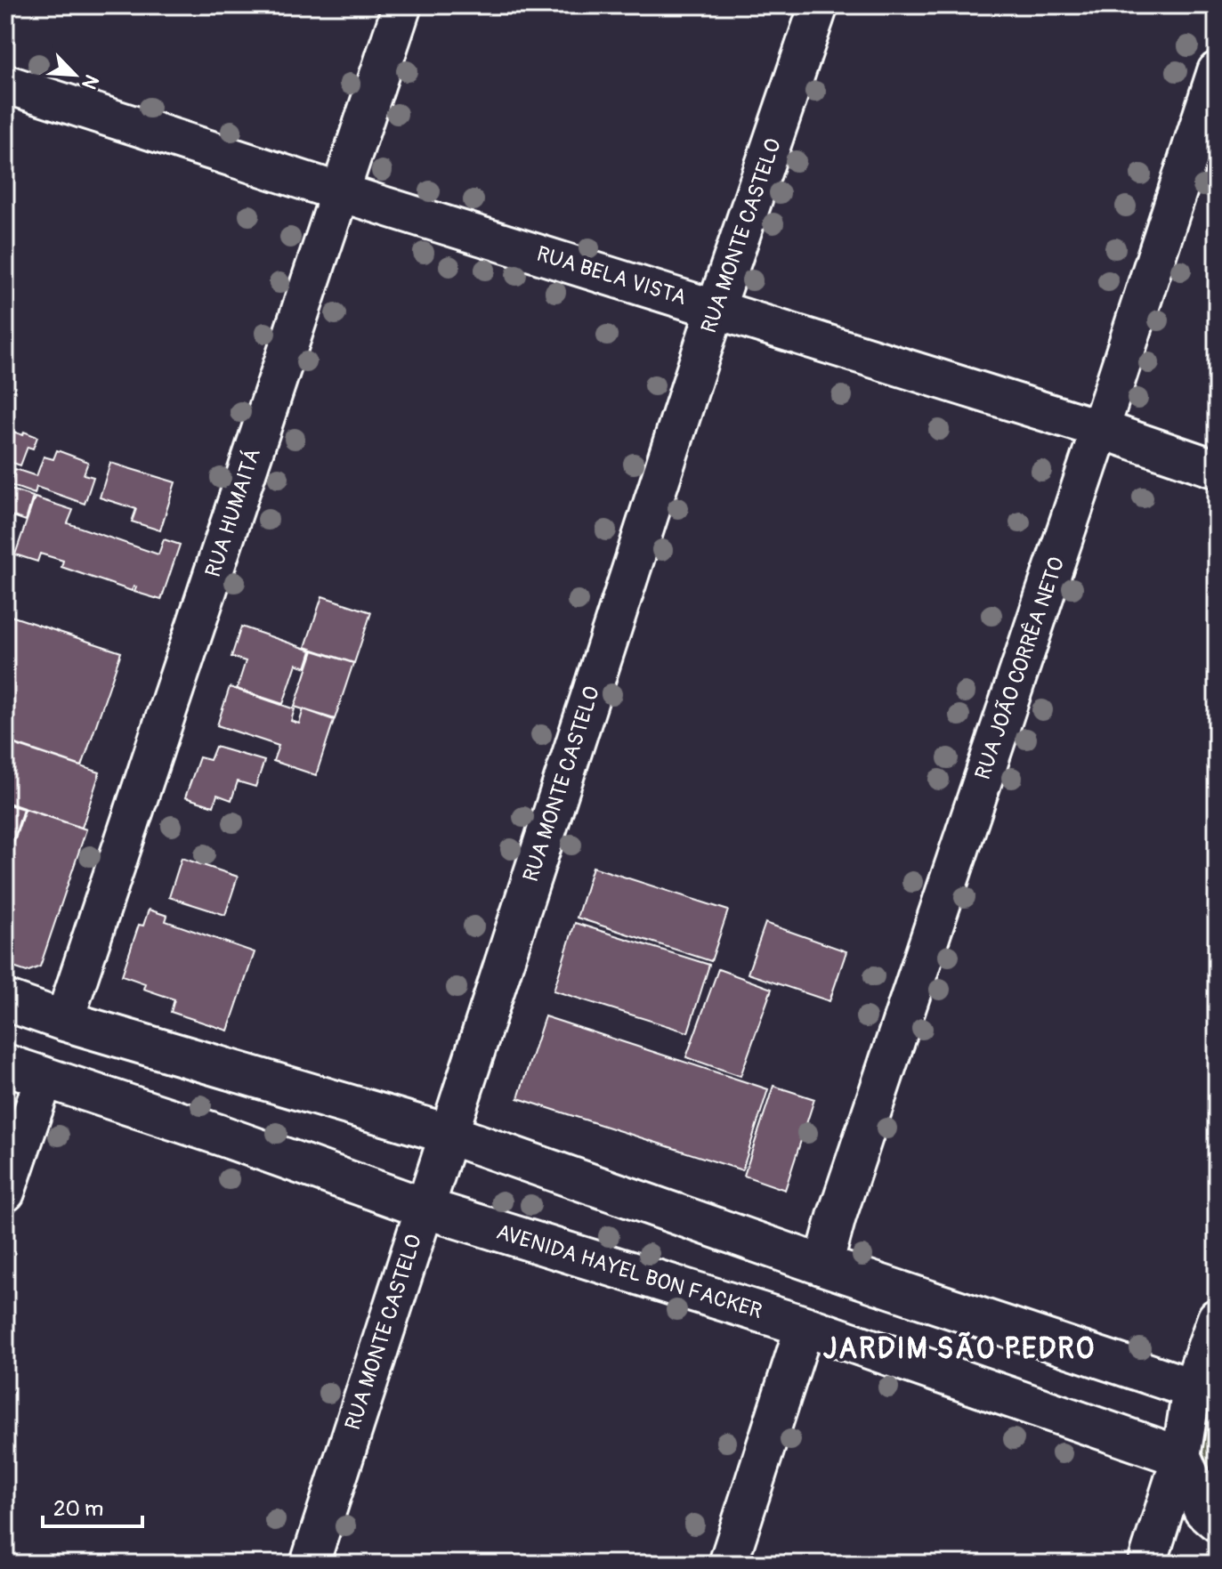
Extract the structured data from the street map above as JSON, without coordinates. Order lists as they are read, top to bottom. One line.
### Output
{"streets":{"main road":["AVENIDA HAYEL BON FACKER"],"street":["RUA MONTE CASTELO","RUA BELA VISTA","RUA HUMAITÁ","RUA JOÃO CORRÊA NETO"]},"crossings":[["RUA MONTE CASTELO","RUA BELA VISTA"],["RUA MONTE CASTELO","AVENIDA HAYEL BON FACKER"],["RUA BELA VISTA","RUA HUMAITÁ"],["RUA BELA VISTA","RUA JOÃO CORRÊA NETO"]],"districts":["JARDIM SÃO PEDRO"],"scale_bar":"20 m","north":"bottom right"}
